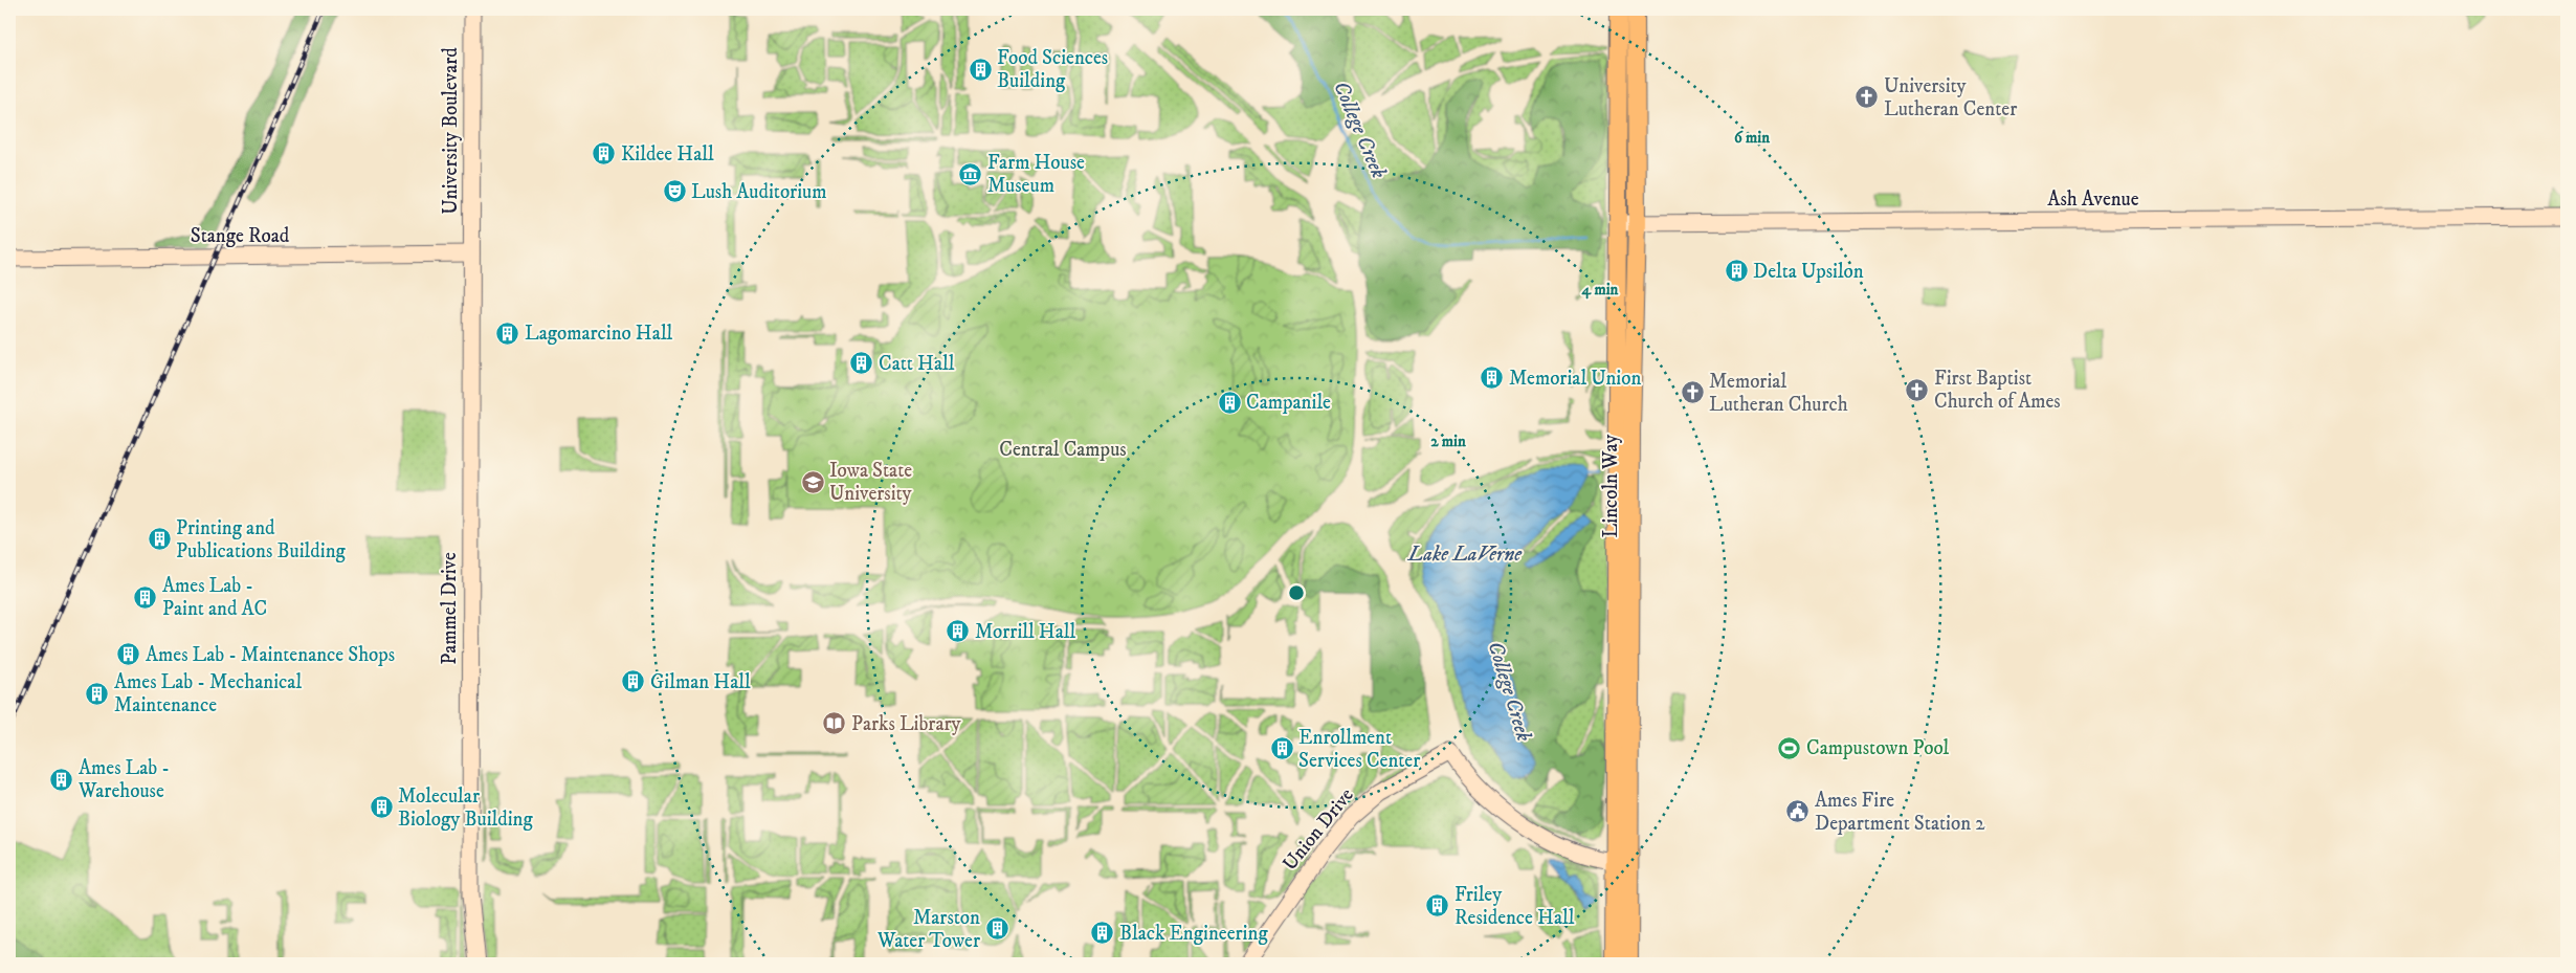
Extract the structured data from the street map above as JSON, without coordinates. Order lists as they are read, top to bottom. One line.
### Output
{"streets":{"main road":["Lincoln Way"],"street":["University Boulevard","Ash Avenue","Stange Road","Pammel Drive","Union Drive"]},"crossings":[["University Boulevard","Stange Road"],["University Boulevard","Pammel Drive"],["Ash Avenue","Lincoln Way"],["Stange Road","Pammel Drive"],["Lincoln Way","Union Drive"]],"water":["College Creek","Lake LaVerne"],"parks":["Central Campus"],"places":{"building":["Food Sciences Building","Kildee Hall","Delta Upsilon","Lagomarcino Hall","Catt Hall","Memorial Union","Campanile","Printing and Publications Building","Ames Lab - Paint and AC","Morrill Hall","Ames Lab - Maintenance Shops","Gilman Hall","Ames Lab - Mechanical Maintenance","Enrollment Services Center","Ames Lab - Warehouse","Molecular Biology Building","Friley Residence Hall","Marston Water Tower","Black Engineering"],"church":["University Lutheran Center","First Baptist Church of Ames","Memorial Lutheran Church"],"museum":["Farm House Museum"],"theatre":["Lush Auditorium"],"school or university":["Iowa State University"],"library":["Parks Library"],"sports":["Campustown Pool"],"public building":["Ames Fire Department Station 2"]},"rings":["6 min","4 min","2 min"]}
